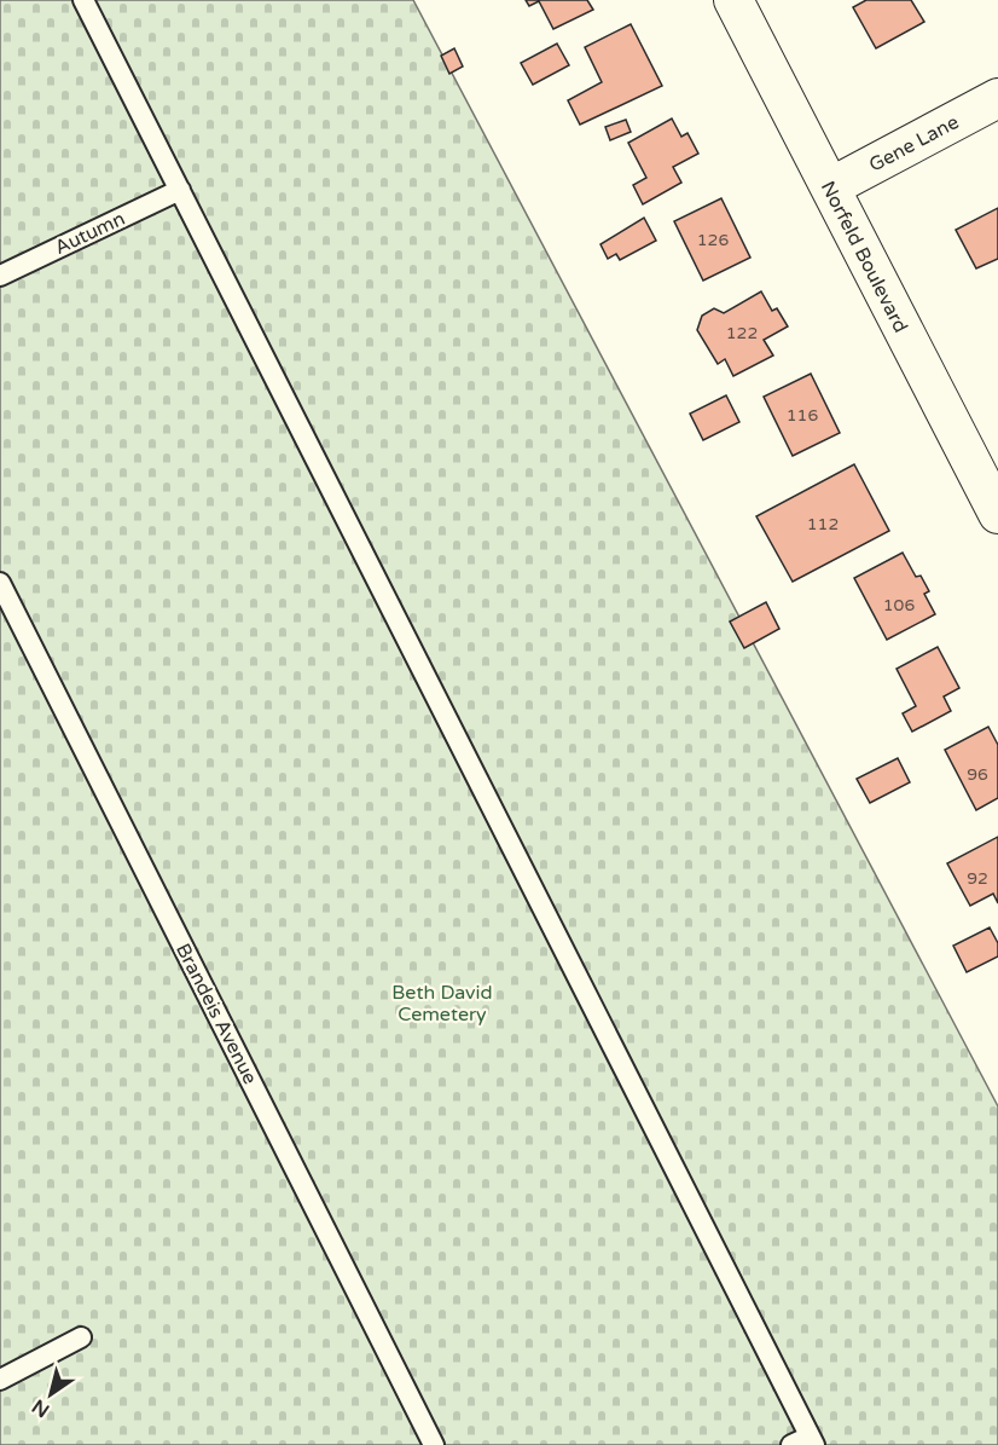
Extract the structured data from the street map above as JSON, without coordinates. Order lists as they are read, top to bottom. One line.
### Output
{"streets":{"street":["Gene Lane","Norfeld Boulevard"],"lane":["Autumn","Brandeis Avenue"]},"crossings":[["Gene Lane","Norfeld Boulevard"]],"parks":["Beth David Cemetery"],"house_numbers":["126","122","116","112","106","96","92"],"north":"bottom left"}
